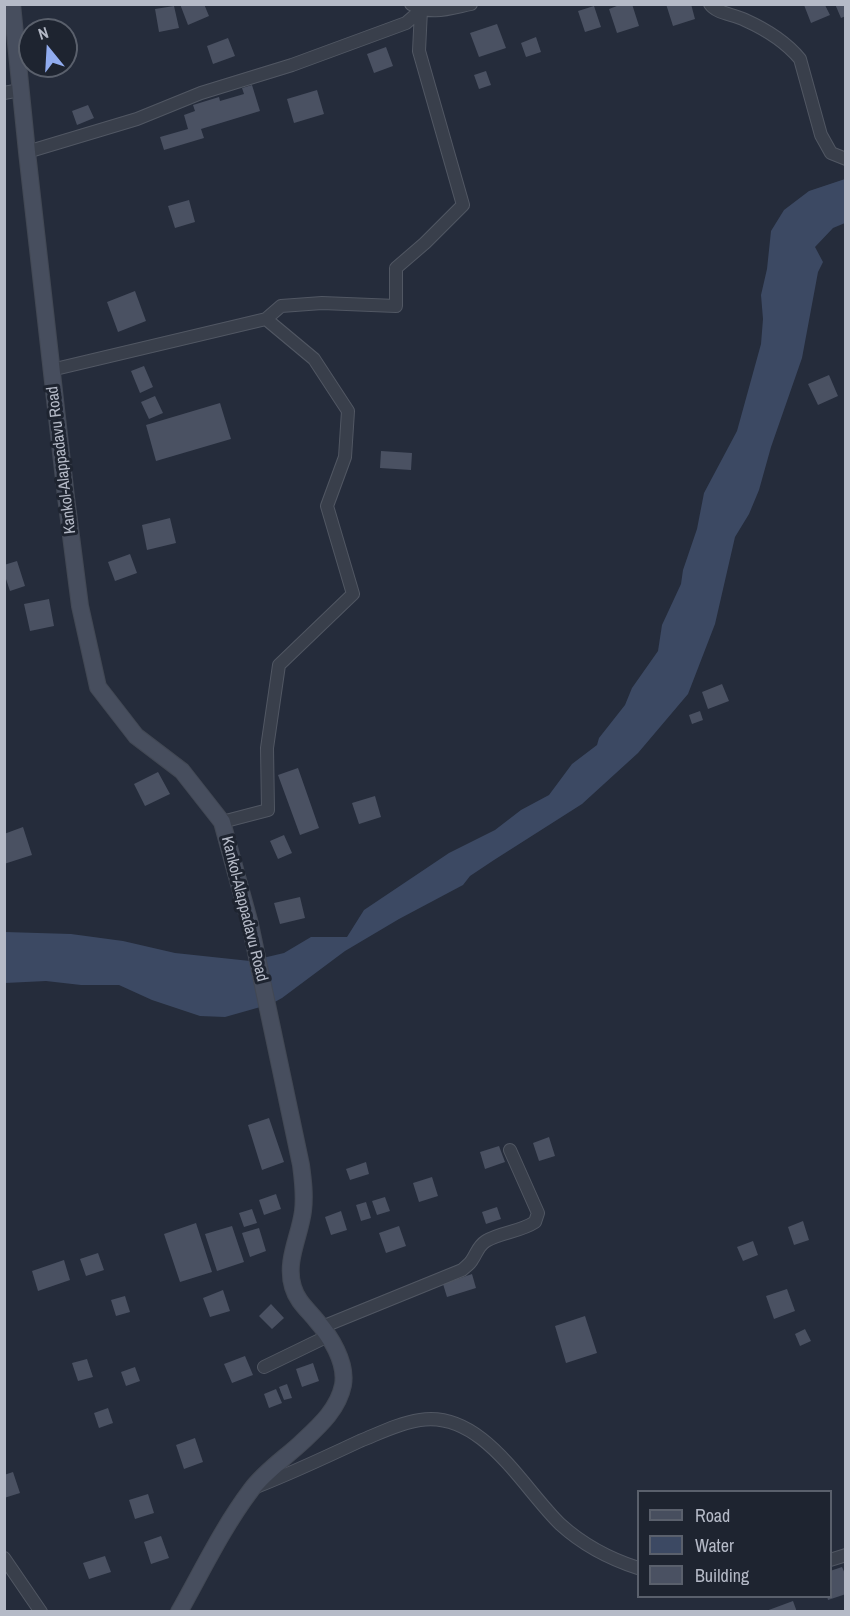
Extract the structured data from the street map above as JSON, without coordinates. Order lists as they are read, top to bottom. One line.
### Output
{"streets":{"main road":["Kankol-Alappadavu Road"]},"legend":["Road","Water","Building"],"north":"top"}
